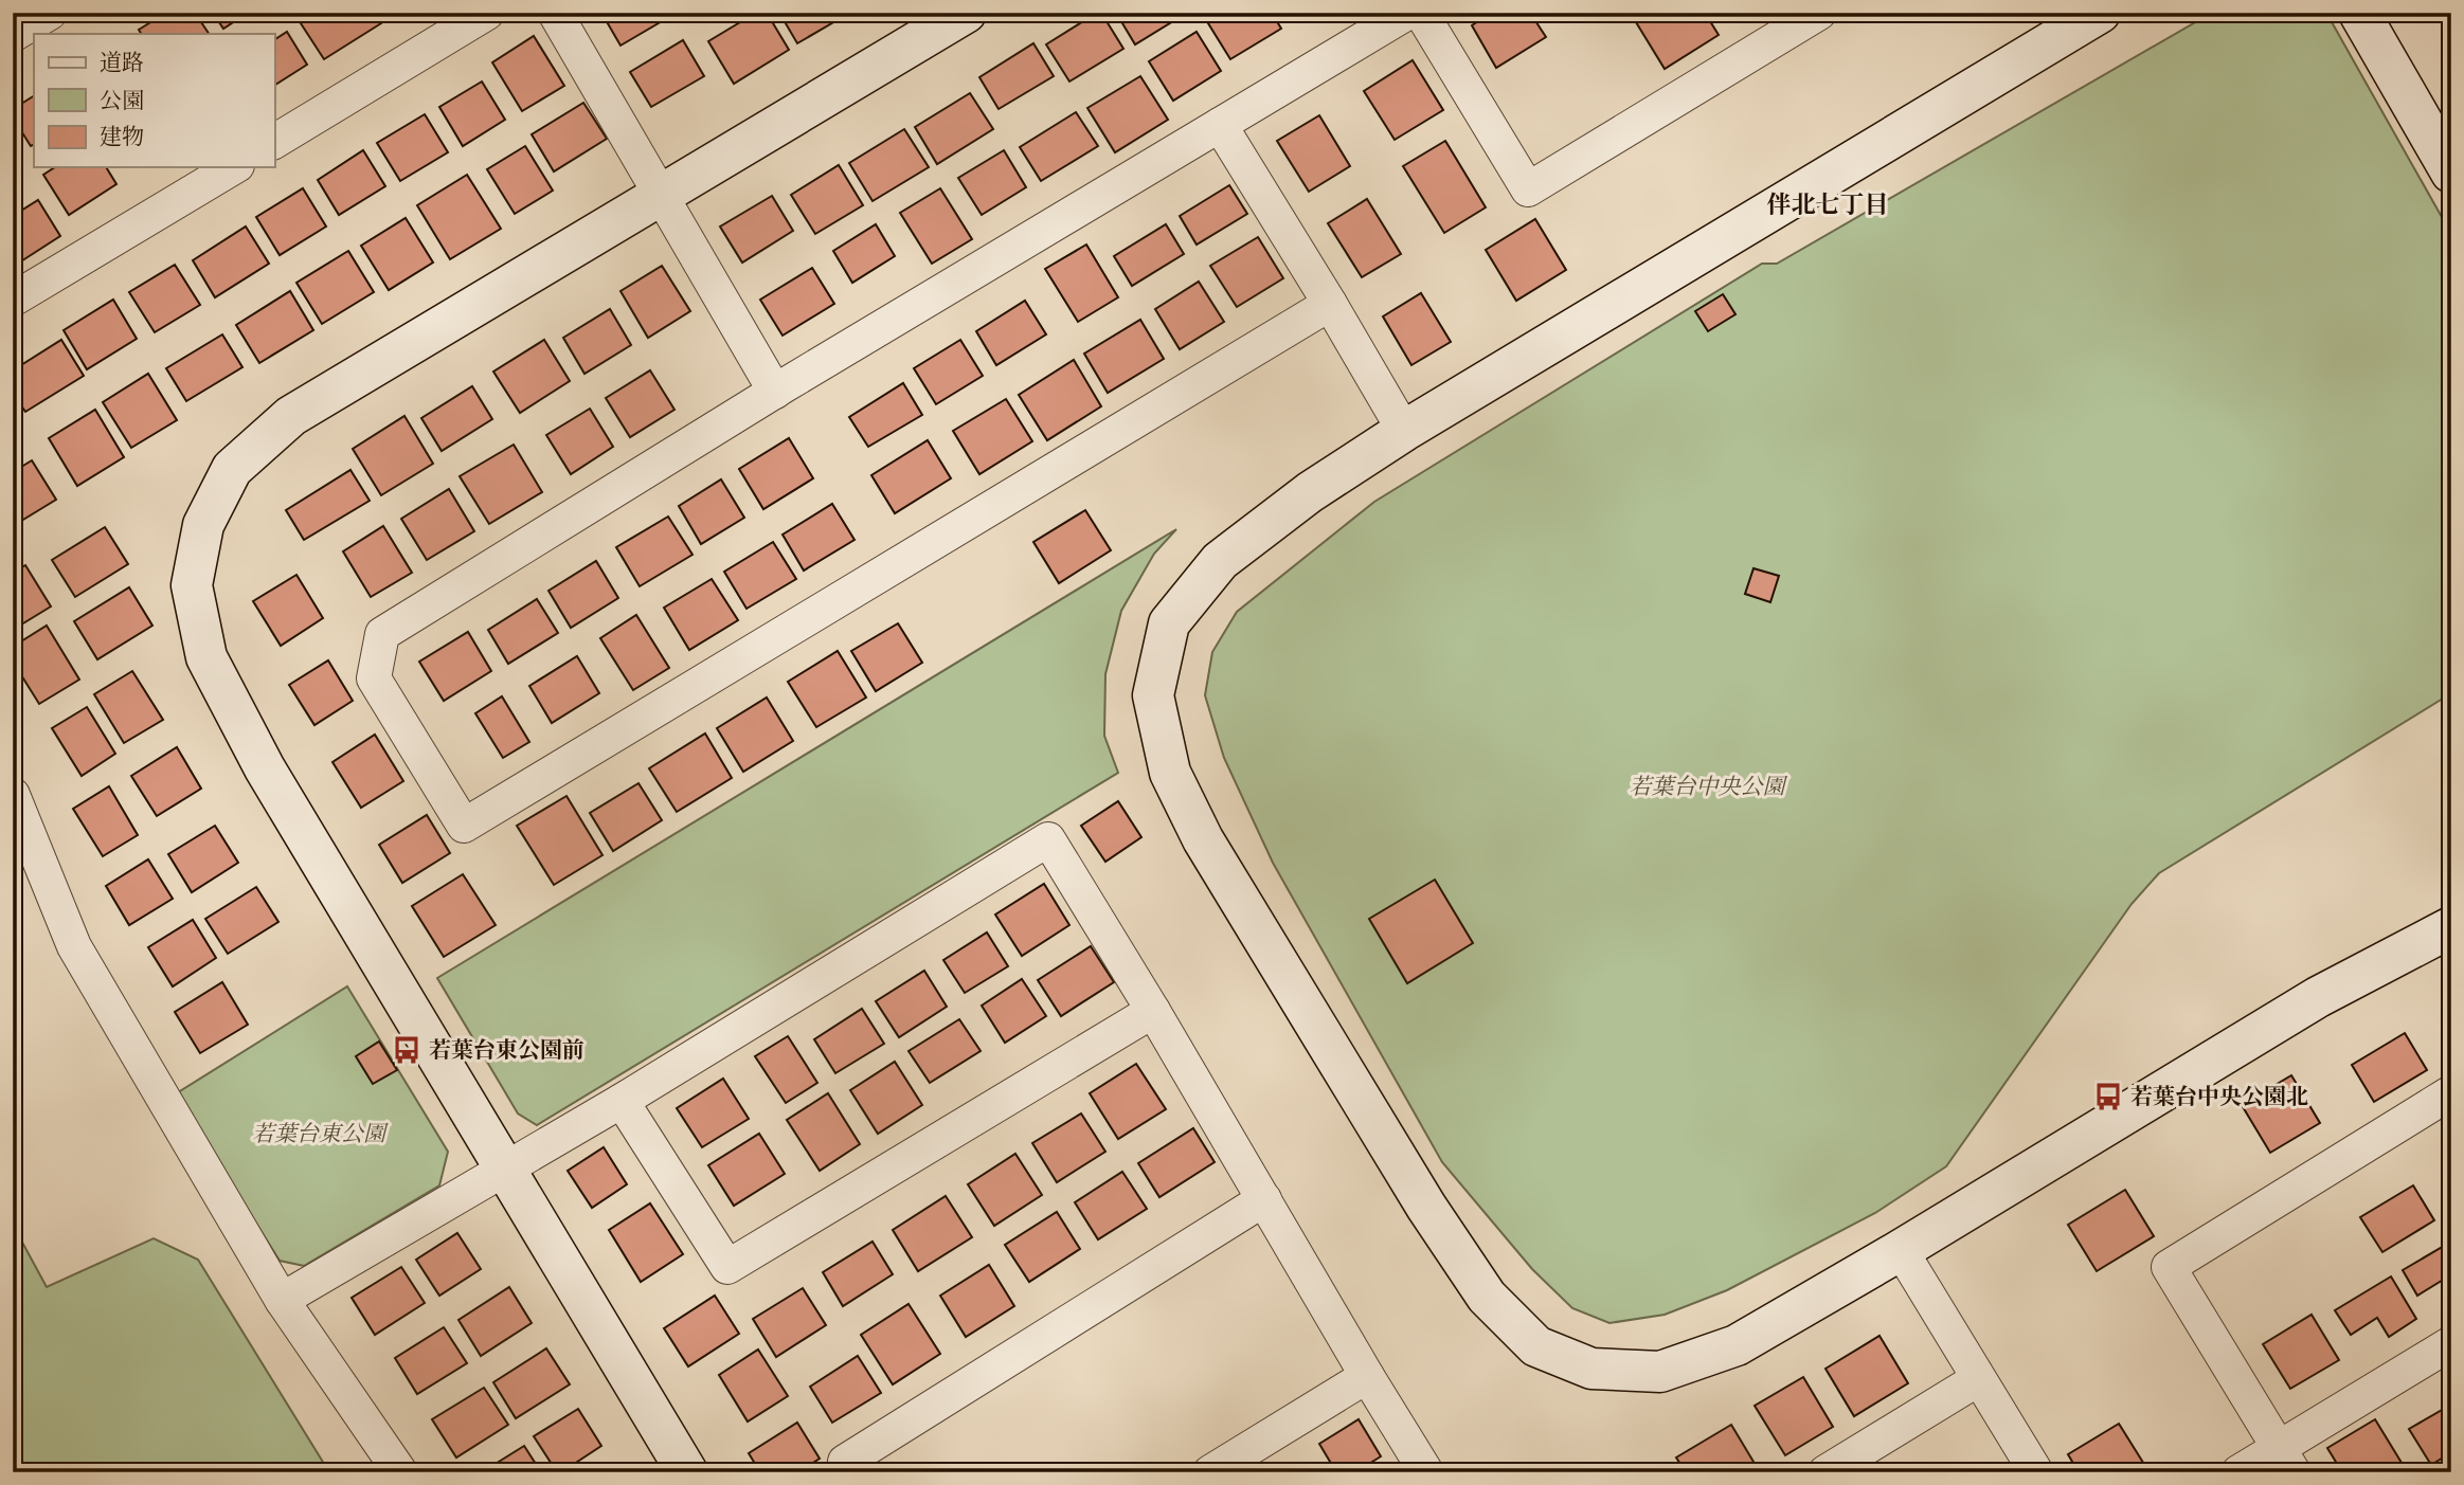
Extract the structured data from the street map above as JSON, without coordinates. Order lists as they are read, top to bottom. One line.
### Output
{"districts":["伴北七丁目"],"parks":["若葉台中央公園","若葉台東公園"],"places":{"bus stop":["若葉台東公園前","若葉台中央公園北"]},"legend":["道路","公園","建物"]}
